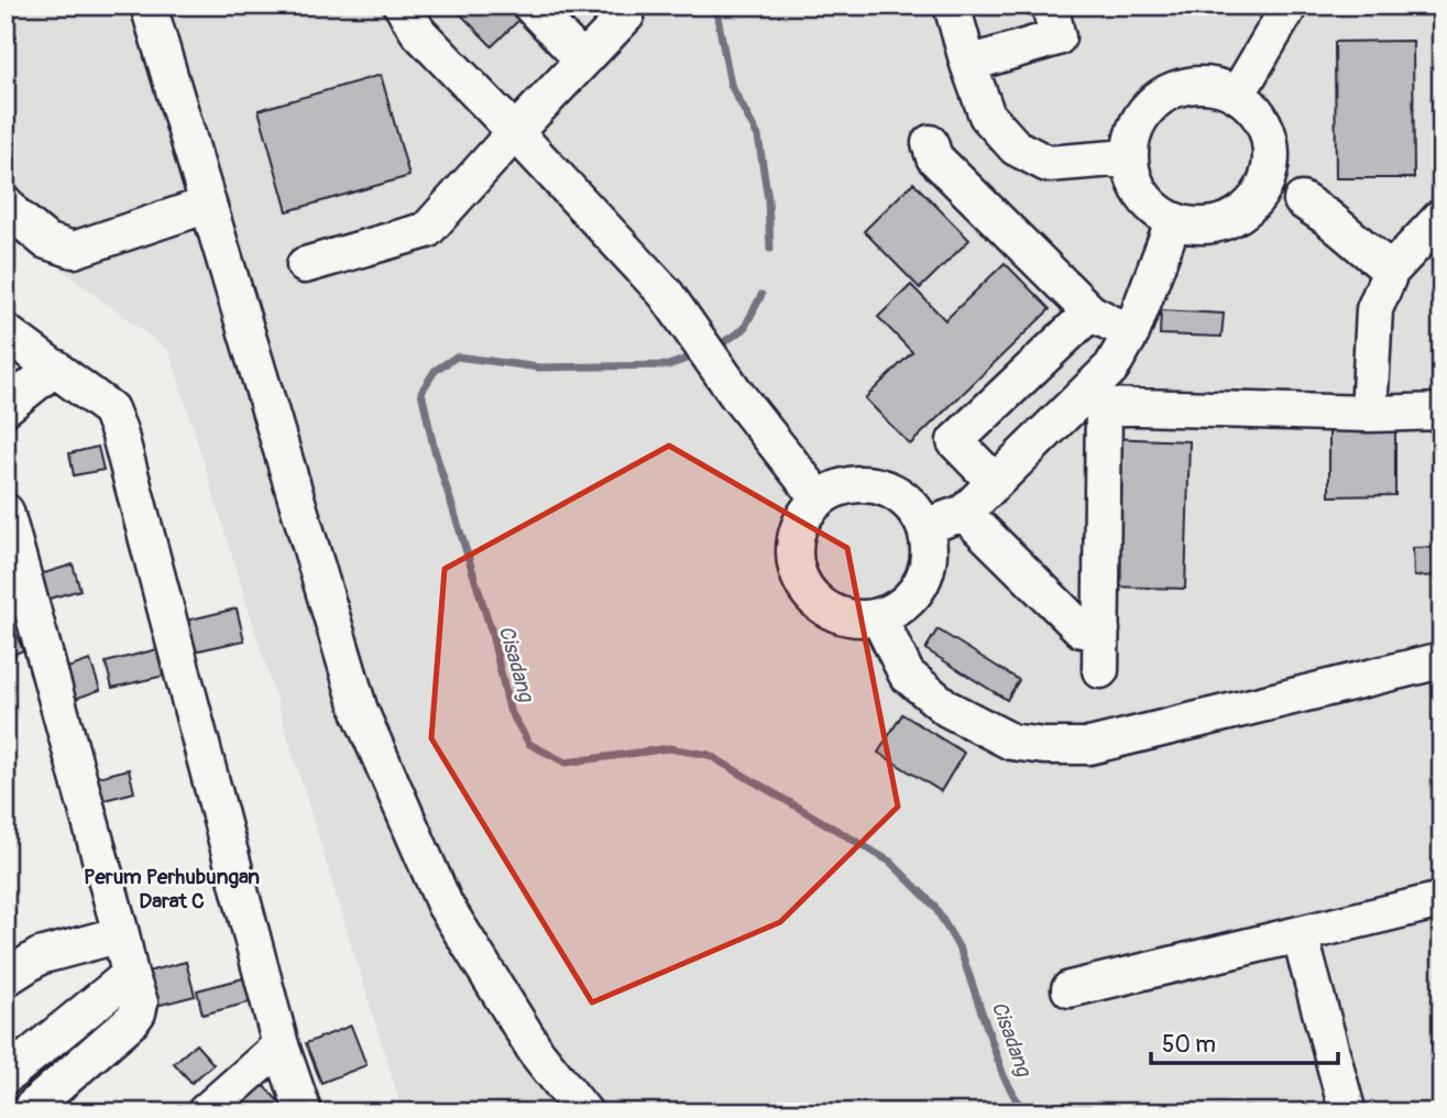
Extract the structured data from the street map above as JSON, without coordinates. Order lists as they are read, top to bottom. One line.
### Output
{"districts":["Perum Perhubungan Darat C"],"water":["Cisadang"],"scale_bar":"50 m"}
